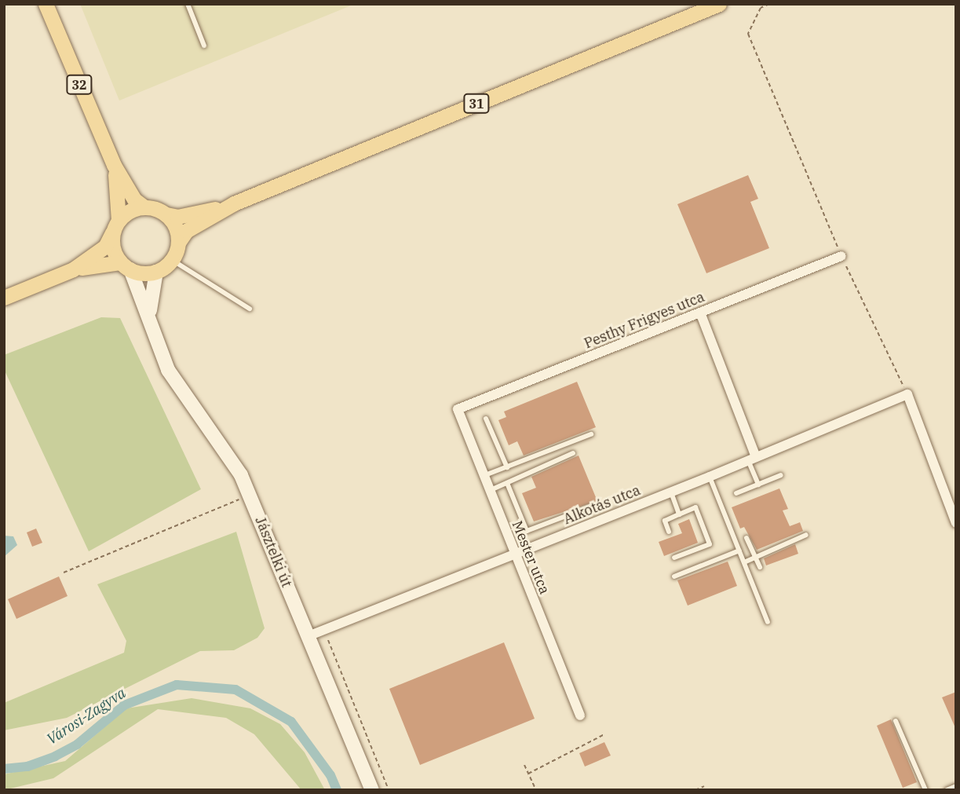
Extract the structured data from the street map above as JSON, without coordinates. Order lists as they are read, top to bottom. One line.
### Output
{"streets":{"main road":["32","31"],"street":["Pesthy Frigyes utca","Alkotás utca","Jásztelki út","Mester utca"]},"crossings":[["32","31"],["32","Jásztelki út"],["31","Jásztelki út"],["Pesthy Frigyes utca","Mester utca"],["Alkotás utca","Jásztelki út"],["Alkotás utca","Mester utca"]],"water":["Városi-Zagyva"]}
